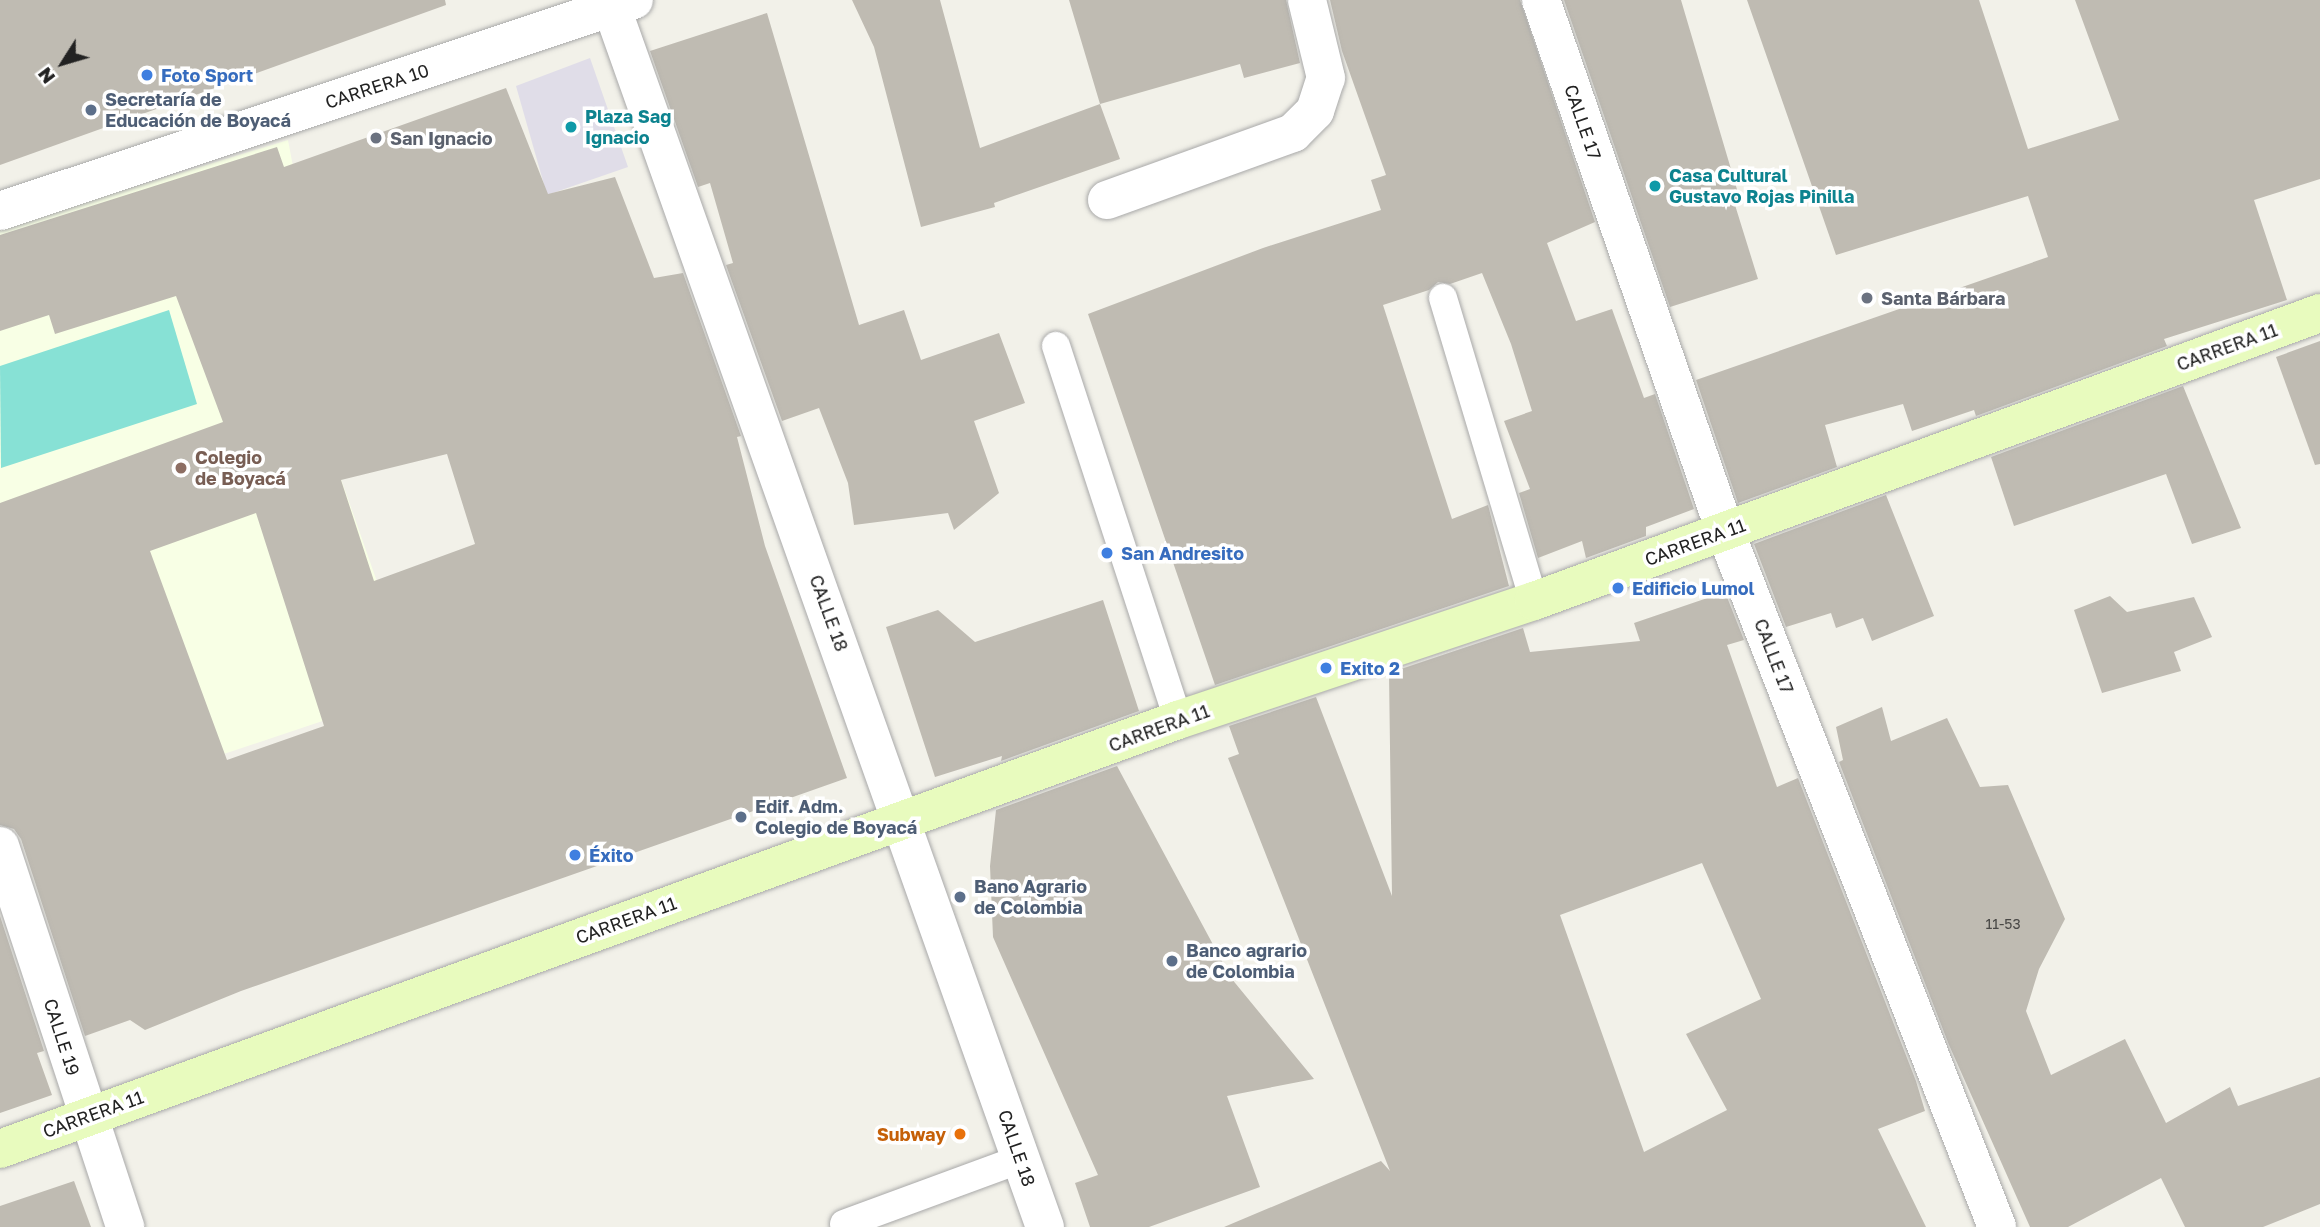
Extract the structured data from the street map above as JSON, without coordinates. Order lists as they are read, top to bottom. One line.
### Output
{"streets":{"main road":["CARRERA 11"],"street":["CARRERA 10","CALLE 17","CALLE 18","CALLE 19"]},"crossings":[["CARRERA 10","CALLE 18"],["CALLE 17","CARRERA 11"],["CARRERA 11","CALLE 18"],["CARRERA 11","CALLE 19"]],"places":["Foto Sport","Secretaría de Educación de Boyacá","Plaza Sag Ignacio","San Ignacio","Casa Cultural Gustavo Rojas Pinilla","Santa Bárbara","Colegio de Boyacá","San Andresito","Edificio Lumol","Exito 2","Edif. Adm. Colegio de Boyacá","Éxito","Bano Agrario de Colombia","Banco agrario de Colombia","Subway"],"house_numbers":["11-53"],"north":"bottom left"}
